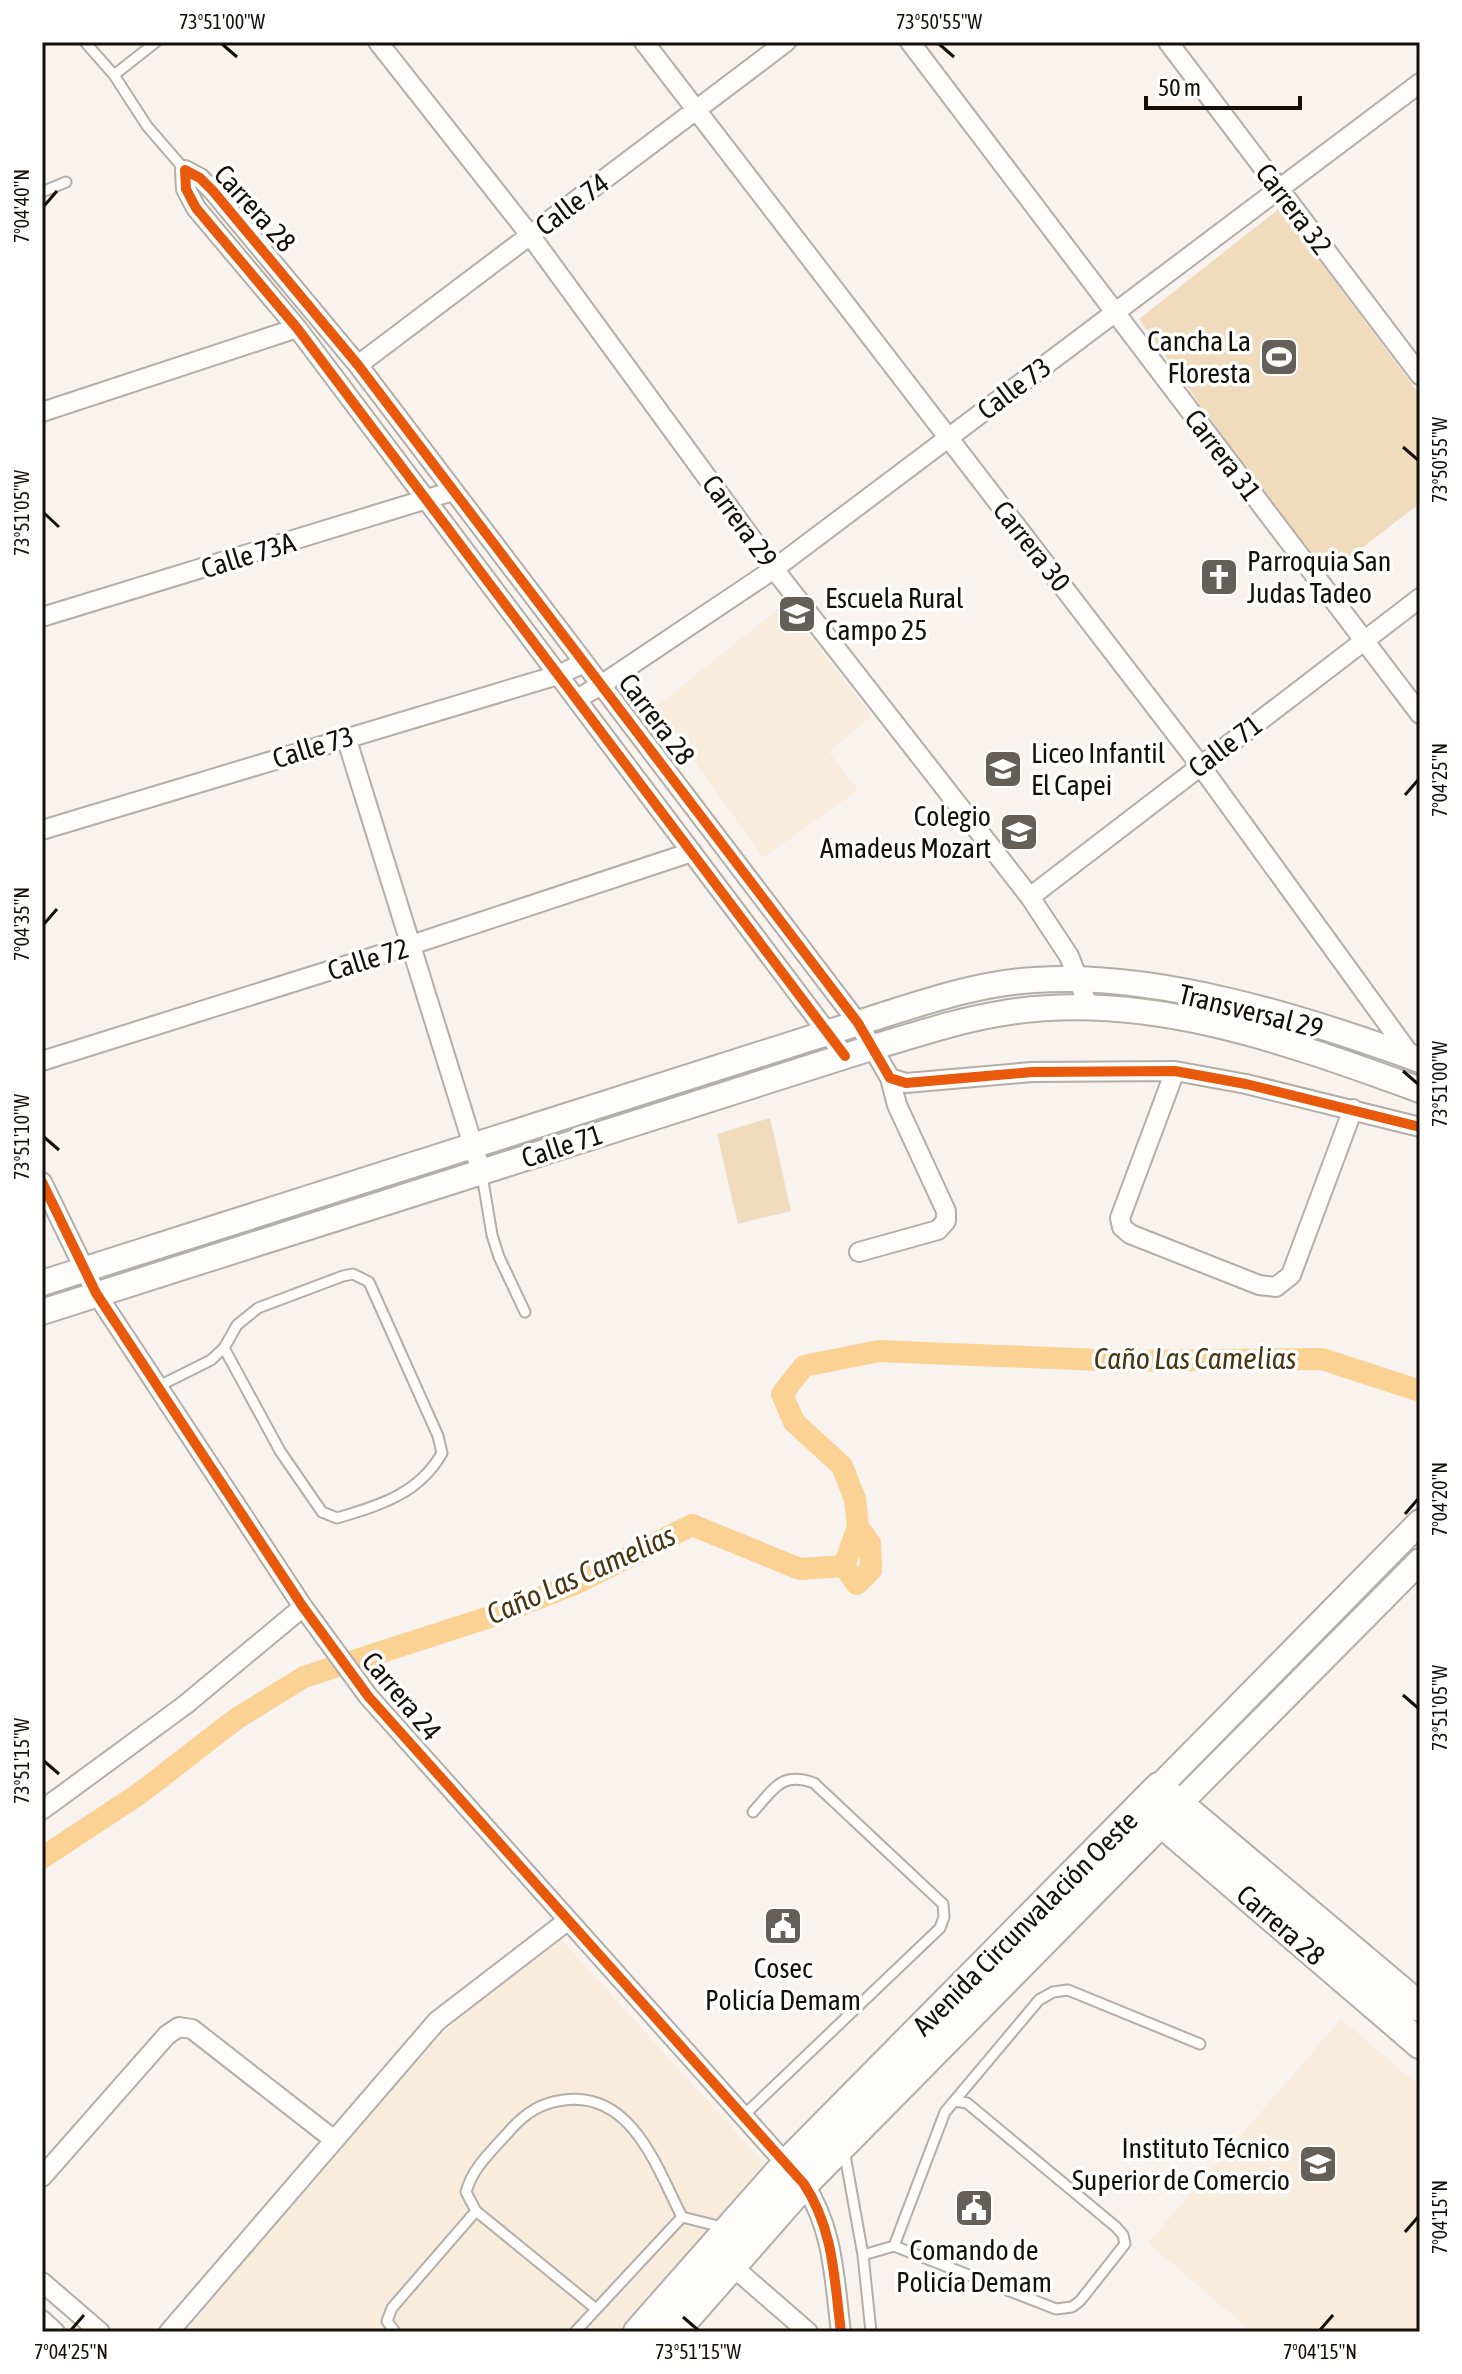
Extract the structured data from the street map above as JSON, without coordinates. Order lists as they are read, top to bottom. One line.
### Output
{"streets":{"main road":["Carrera 28","Calle 71","Transversal 29","Avenida Circunvalación Oeste"],"street":["Calle 74","Carrera 32","Calle 73","Carrera 31","Carrera 29","Carrera 30","Calle 73A","Calle 72","Carrera 24"]},"crossings":[["Calle 74","Carrera 28"],["Calle 74","Carrera 29"],["Calle 74","Carrera 30"],["Carrera 28","Calle 73"],["Carrera 28","Calle 73A"],["Carrera 28","Calle 71"],["Carrera 28","Calle 72"],["Carrera 28","Avenida Circunvalación Oeste"],["Carrera 32","Calle 73"],["Calle 73","Carrera 31"],["Calle 73","Carrera 29"],["Calle 73","Carrera 30"],["Carrera 31","Calle 71"],["Carrera 29","Calle 71"],["Carrera 29","Transversal 29"],["Carrera 30","Calle 71"],["Carrera 30","Transversal 29"],["Calle 71","Transversal 29"],["Calle 71","Carrera 24"],["Carrera 24","Avenida Circunvalación Oeste"]],"water":["Caño Las Camelias"],"places":{"sports":["Cancha La Floresta"],"church":["Parroquia San Judas Tadeo"],"school or university":["Escuela Rural Campo 25","Liceo Infantil El Capei","Colegio Amadeus Mozart","Instituto Técnico Superior de Comercio"],"public building":["Cosec Policía Demam","Comando de Policía Demam"]},"scale_bar":"50 m","coordinates":["73°51'00\"W","73°50'55\"W","7°04'40\"N","73°51'05\"W","7°04'25\"N","7°04'35\"N","73°51'10\"W","7°04'20\"N","73°51'15\"W","7°04'15\"N"]}
